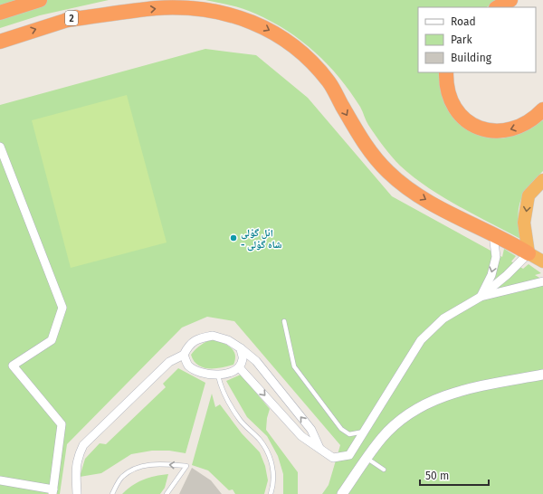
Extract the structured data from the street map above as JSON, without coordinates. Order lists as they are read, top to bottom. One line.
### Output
{"streets":{"highway":["2"]},"places":["ائل گؤلی - شاه گؤلی"],"legend":["Road","Park","Building"],"scale_bar":"50 m"}
